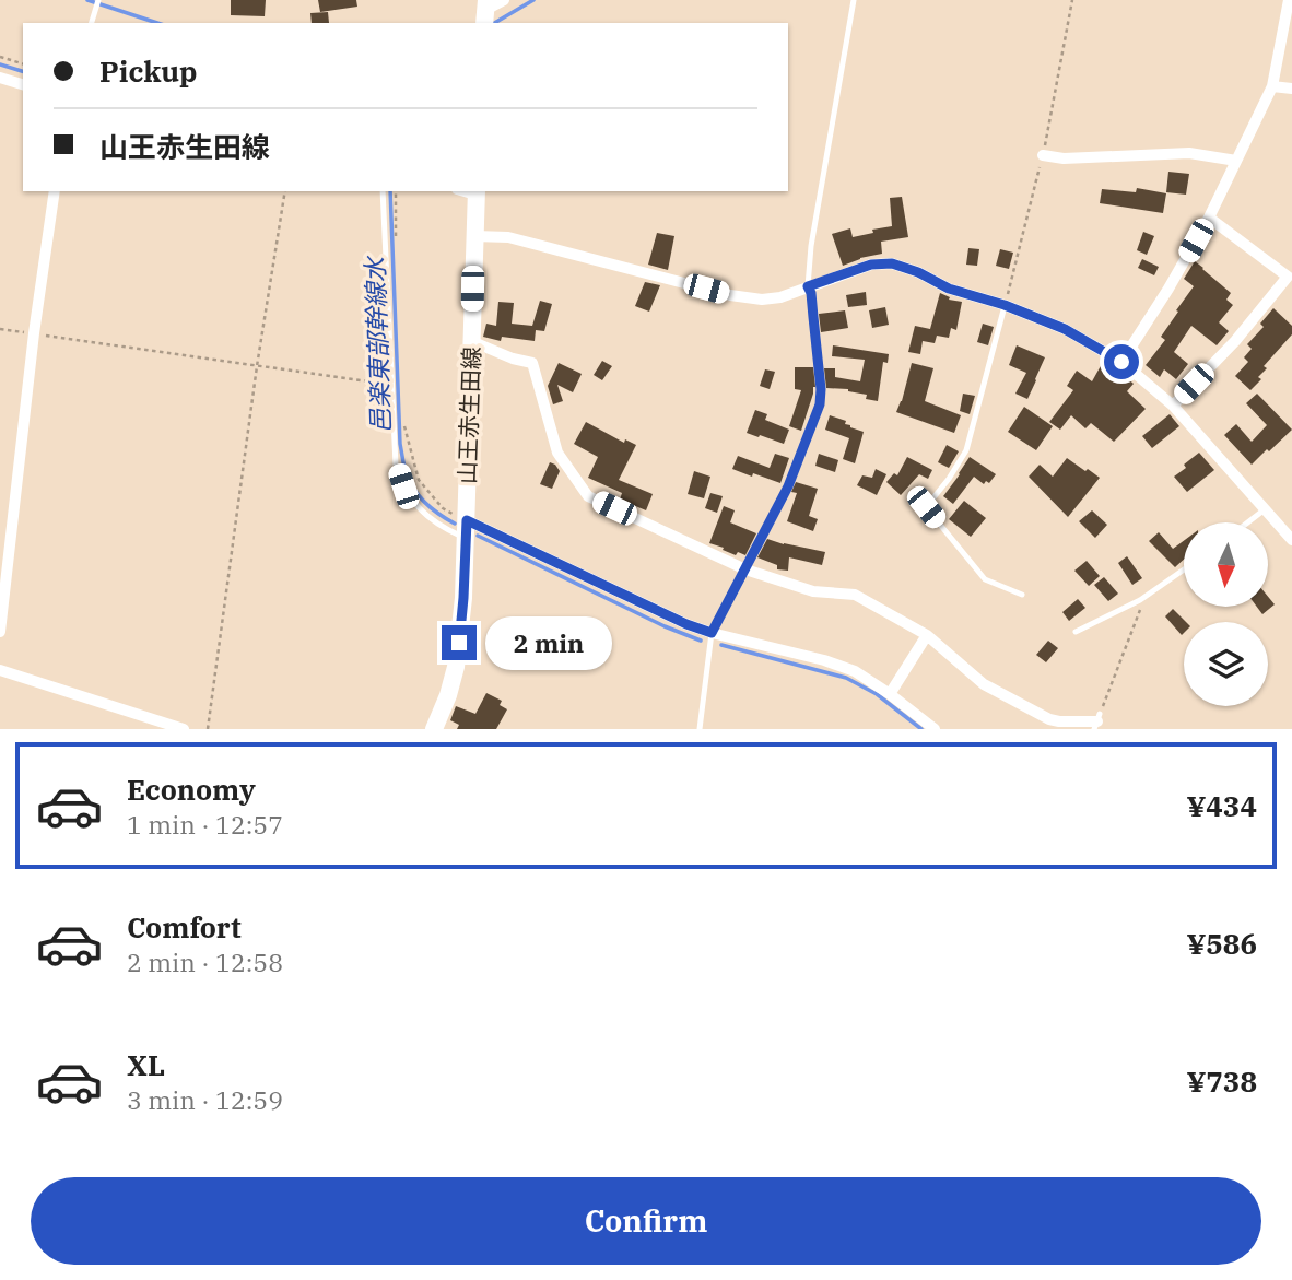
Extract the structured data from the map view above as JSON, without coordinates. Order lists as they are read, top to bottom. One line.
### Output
{"streets":{"main road":["山王赤生田線"]},"water":["邑楽東部幹線水"],"north":"bottom","page":{"banner":["Pickup","山王赤生田線"],"bubble":"2 min","list":[{"name":"Economy","note":"1 min · 12:57","value":"¥434"},{"name":"Comfort","note":"2 min · 12:58","value":"¥586"},{"name":"XL","note":"3 min · 12:59","value":"¥738"}],"buttons":"Confirm"}}
